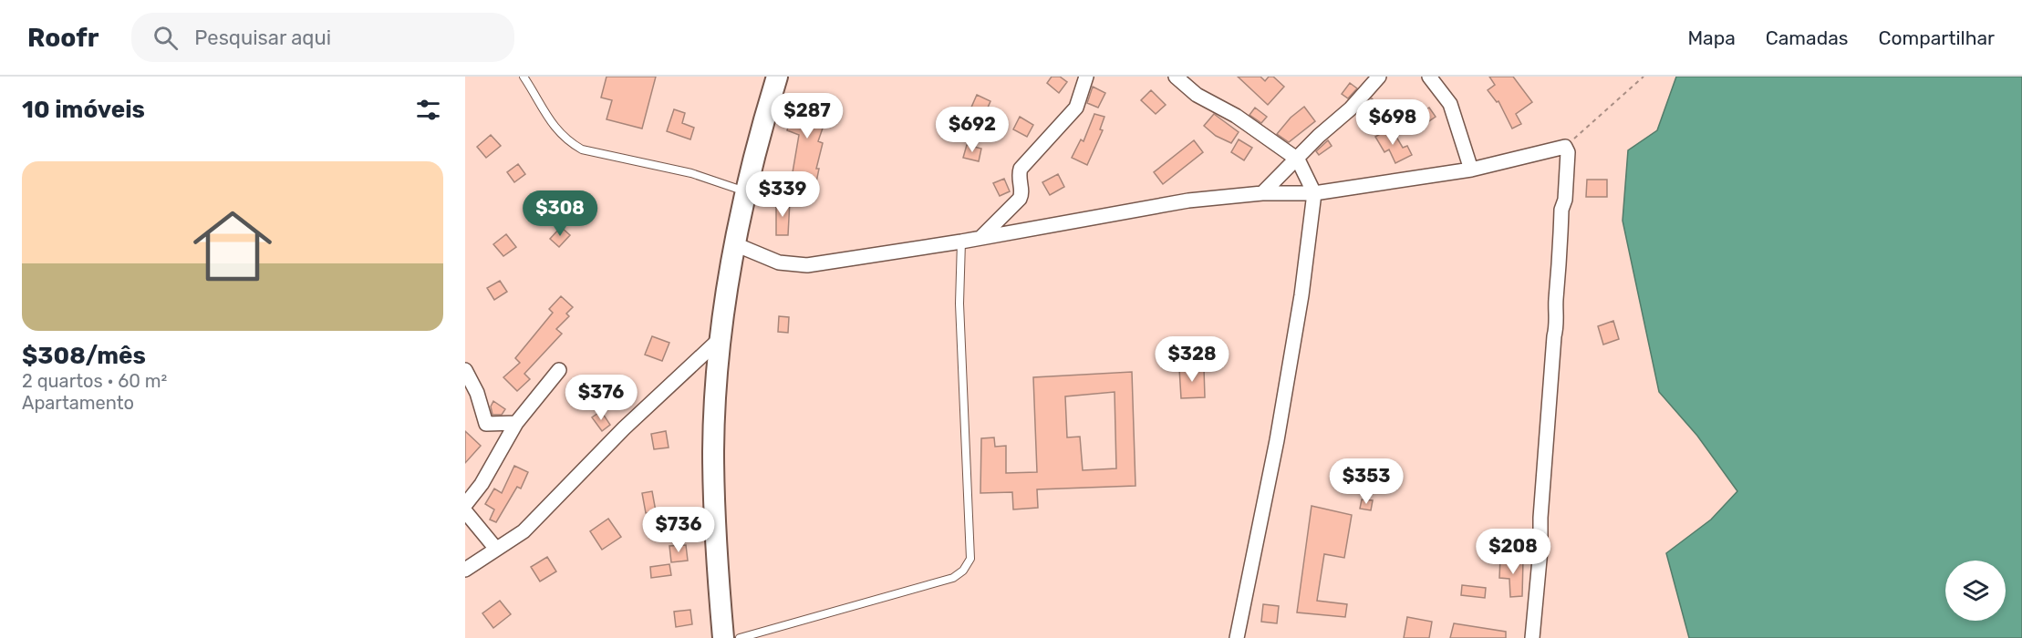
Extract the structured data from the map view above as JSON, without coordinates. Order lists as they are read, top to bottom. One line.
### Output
{"page":{"header":"Roofr","search":"Pesquisar aqui","nav":["Mapa","Camadas","Compartilhar"],"heading":"10 imóveis","price":["$287","$698","$692","$339","$308","$328","$376","$353","$736","$208"],"list":[{"name":"$308/mês","note":"2 quartos · 60 m² · Apartamento"}]}}
